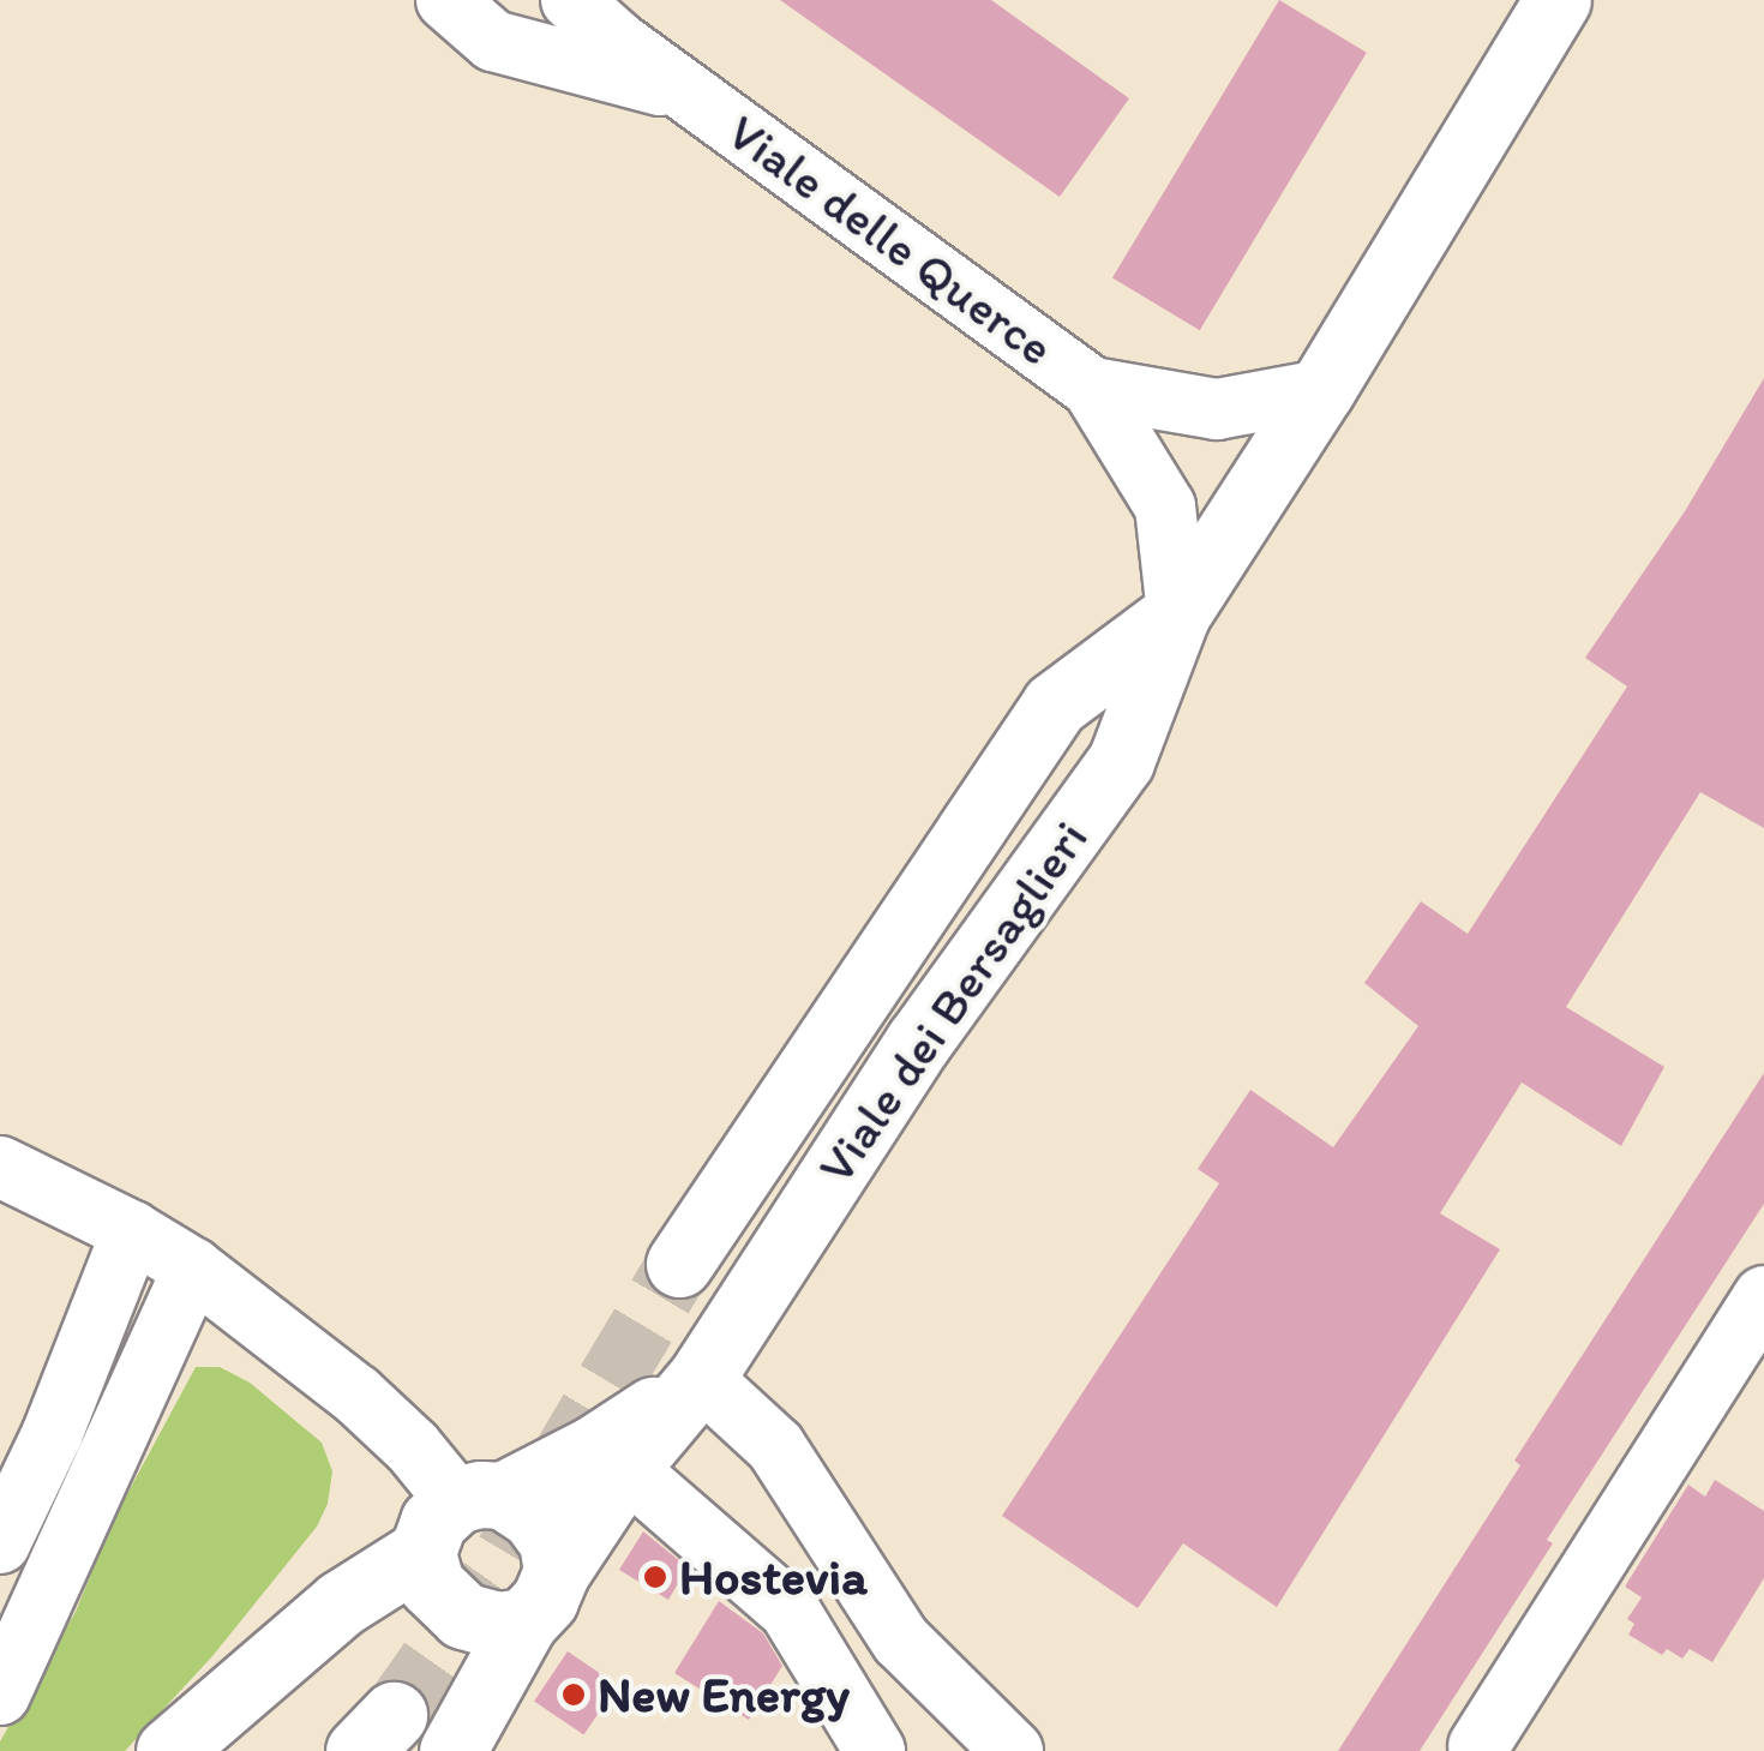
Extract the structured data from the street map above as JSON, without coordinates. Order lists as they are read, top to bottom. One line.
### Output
{"streets":{"main road":["Viale dei Bersaglieri"],"street":["Viale delle Querce"]},"crossings":[["Viale delle Querce","Viale dei Bersaglieri"]],"places":["Hostevia","New Energy"]}
